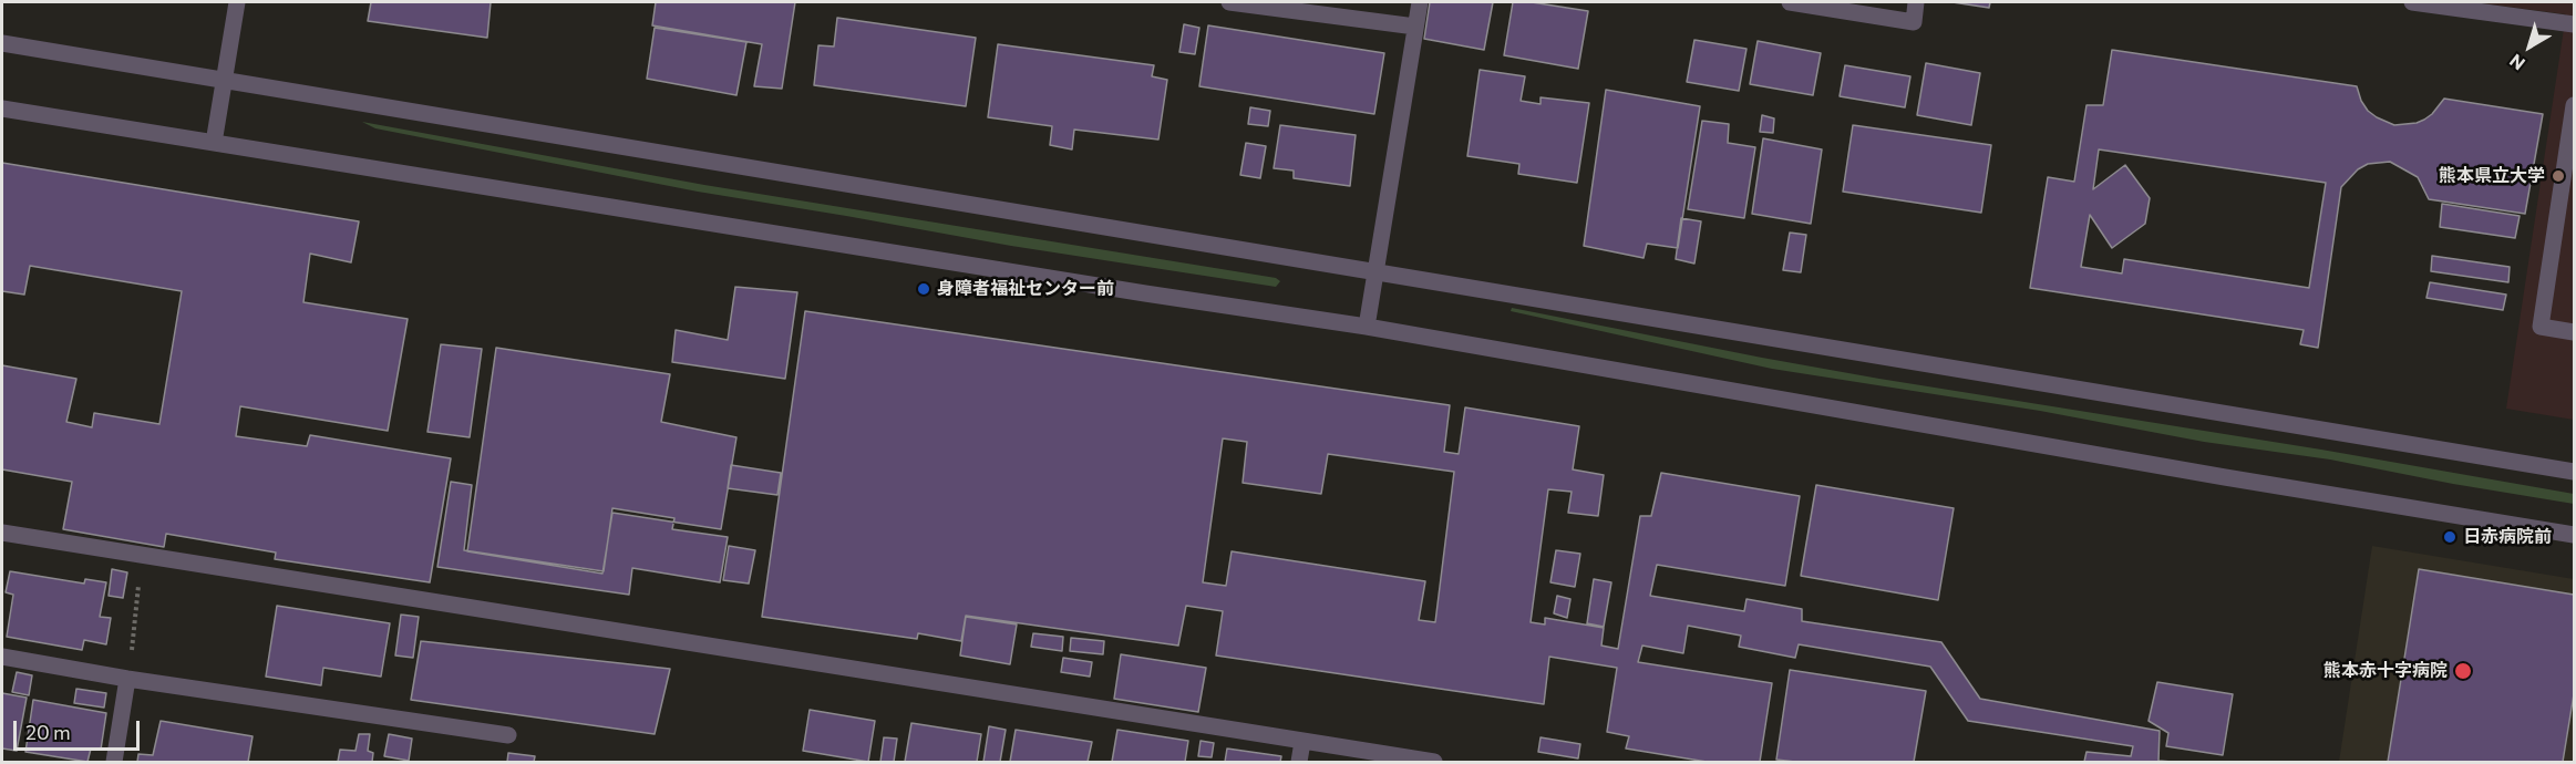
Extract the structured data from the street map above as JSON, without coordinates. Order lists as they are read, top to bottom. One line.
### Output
{"places":["熊本県立大学","身障者福祉センター前","日赤病院前","熊本赤十字病院"],"scale_bar":"20 m","north":"bottom left"}
